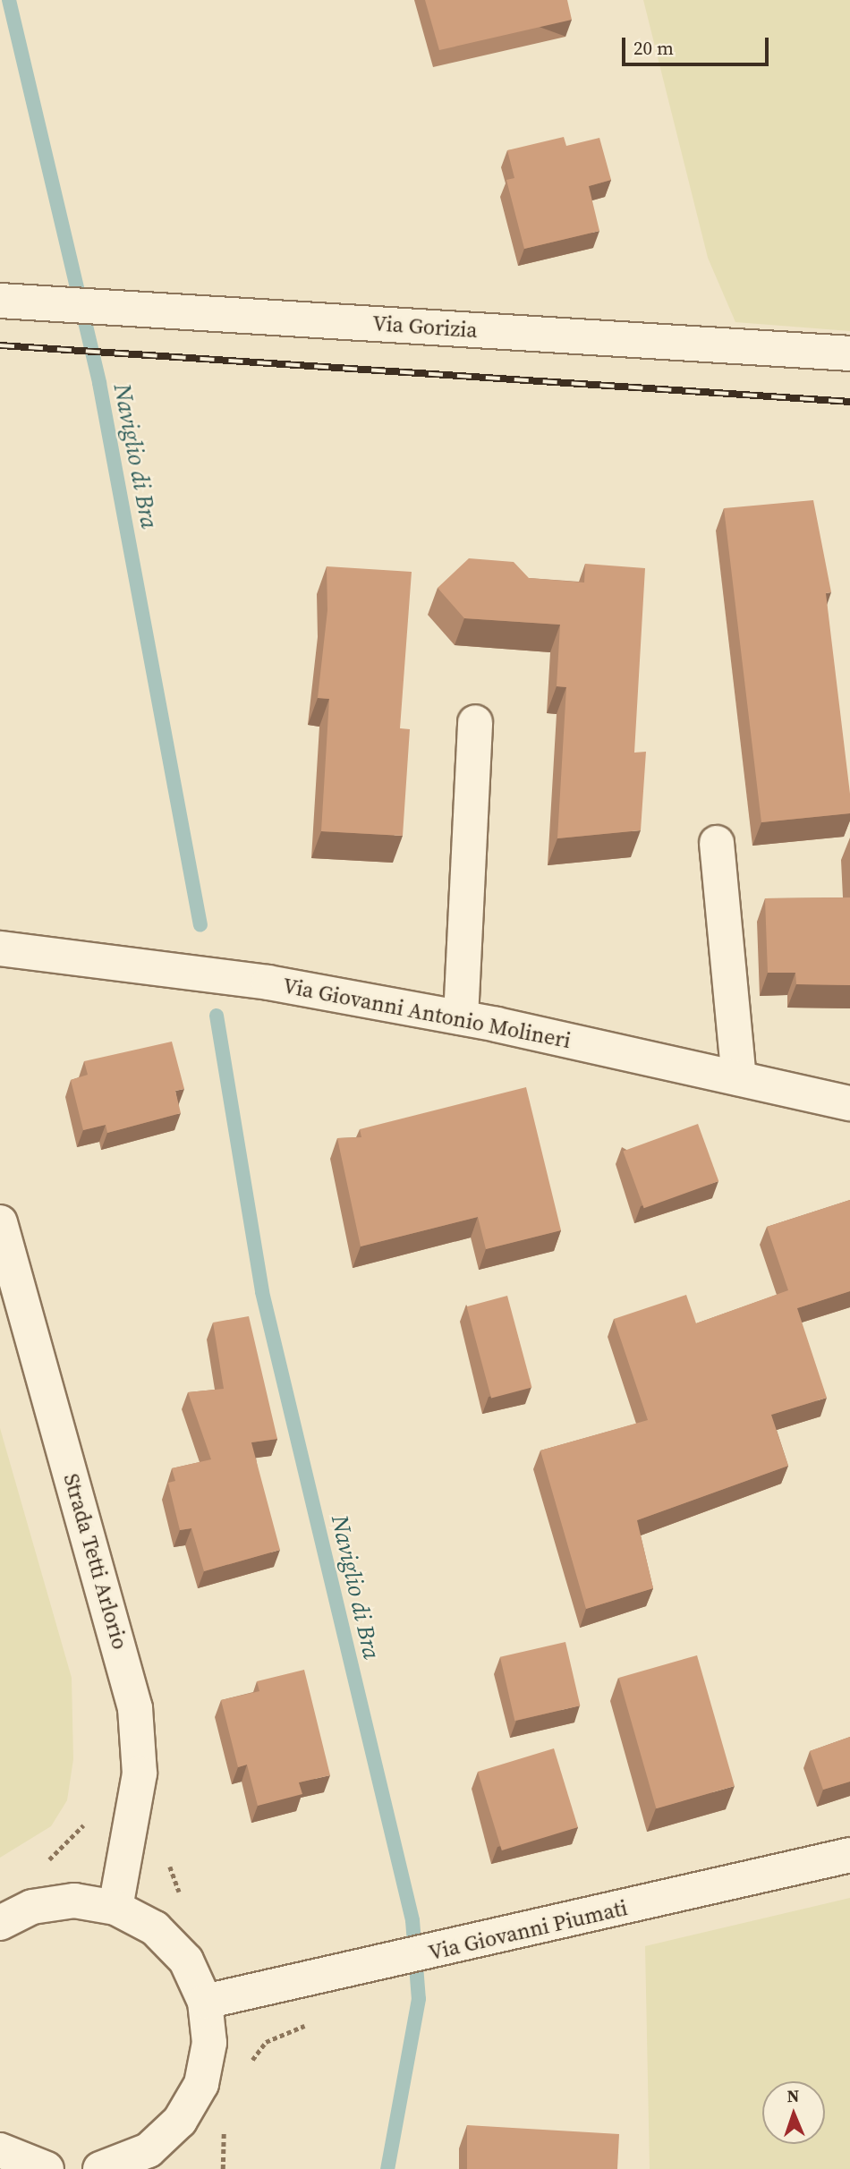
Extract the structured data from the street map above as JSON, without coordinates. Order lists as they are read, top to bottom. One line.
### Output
{"streets":{"street":["Via Gorizia","Via Giovanni Antonio Molineri","Strada Tetti Arlorio","Via Giovanni Piumati"]},"water":["Naviglio di Bra"],"scale_bar":"20 m","north":"top"}
